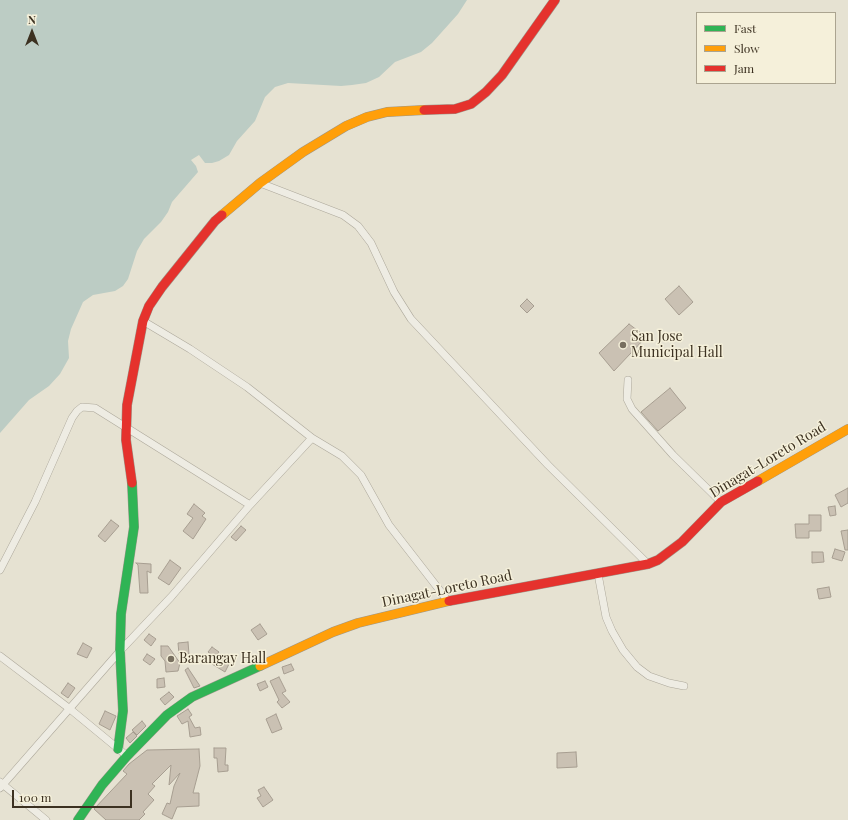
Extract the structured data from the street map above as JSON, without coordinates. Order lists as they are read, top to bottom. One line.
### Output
{"streets":{"street":["Dinagat-Loreto Road"]},"places":["San Jose Municipal Hall","Barangay Hall"],"legend":["Fast","Slow","Jam"],"scale_bar":"100 m","north":"top"}
